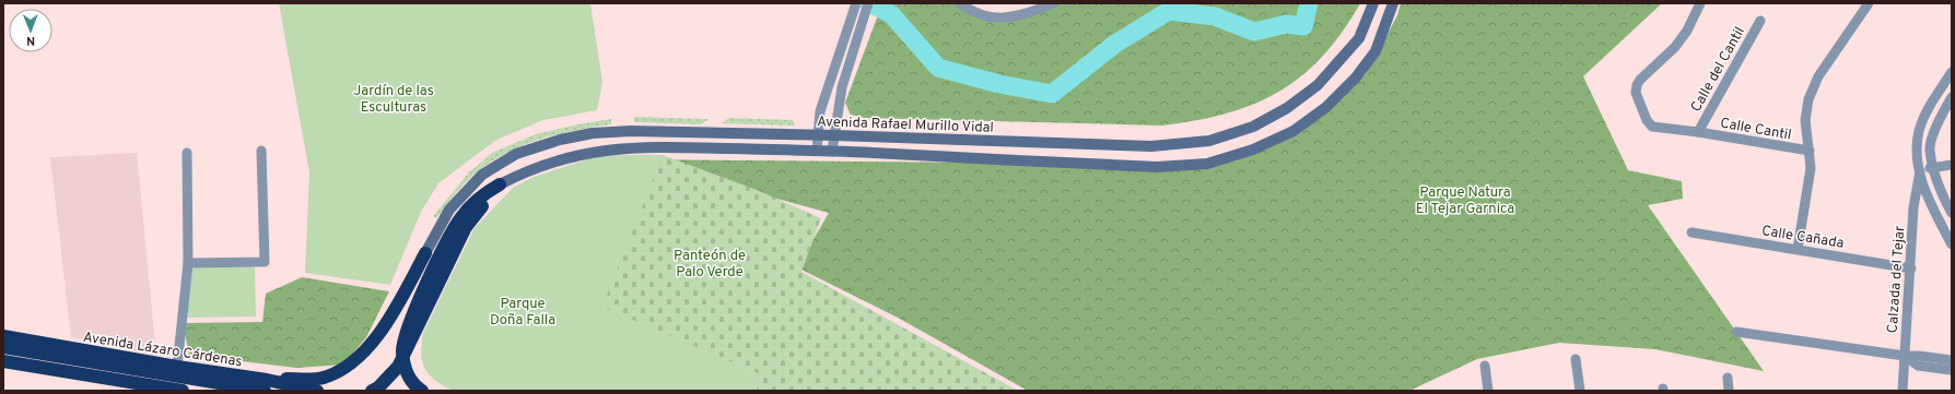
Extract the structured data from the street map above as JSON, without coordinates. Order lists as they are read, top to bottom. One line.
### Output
{"streets":{"highway":["Avenida Lázaro Cárdenas"],"main road":["Avenida Rafael Murillo Vidal"],"street":["Calle del Cantil","Calle Cantil","Calle Cañada","Calzada del Tejar"]},"crossings":[["Calle del Cantil","Calle Cantil"],["Calle Cañada","Calzada del Tejar"]],"parks":["Jardín de las Esculturas","Parque Natura El Tejar Garnica","Panteón de Palo Verde","Parque Doña Falla"],"north":"bottom"}
